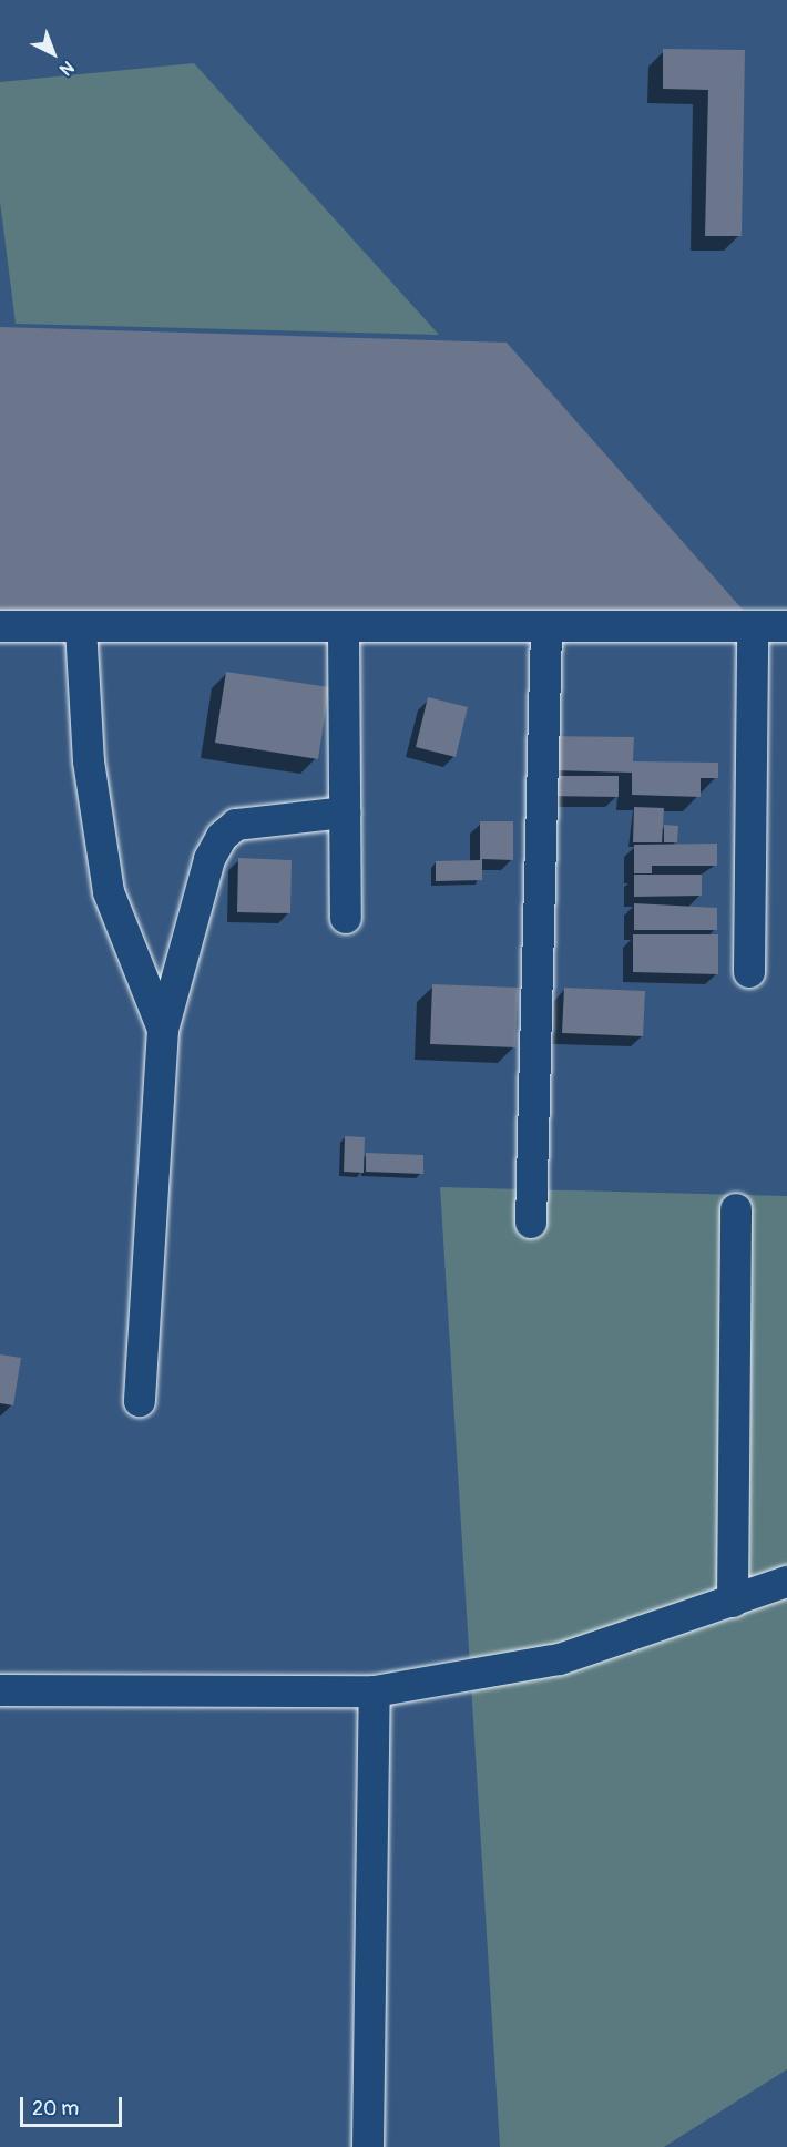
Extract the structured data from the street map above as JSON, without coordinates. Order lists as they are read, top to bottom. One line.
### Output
{"scale_bar":"20 m","north":"bottom right"}
